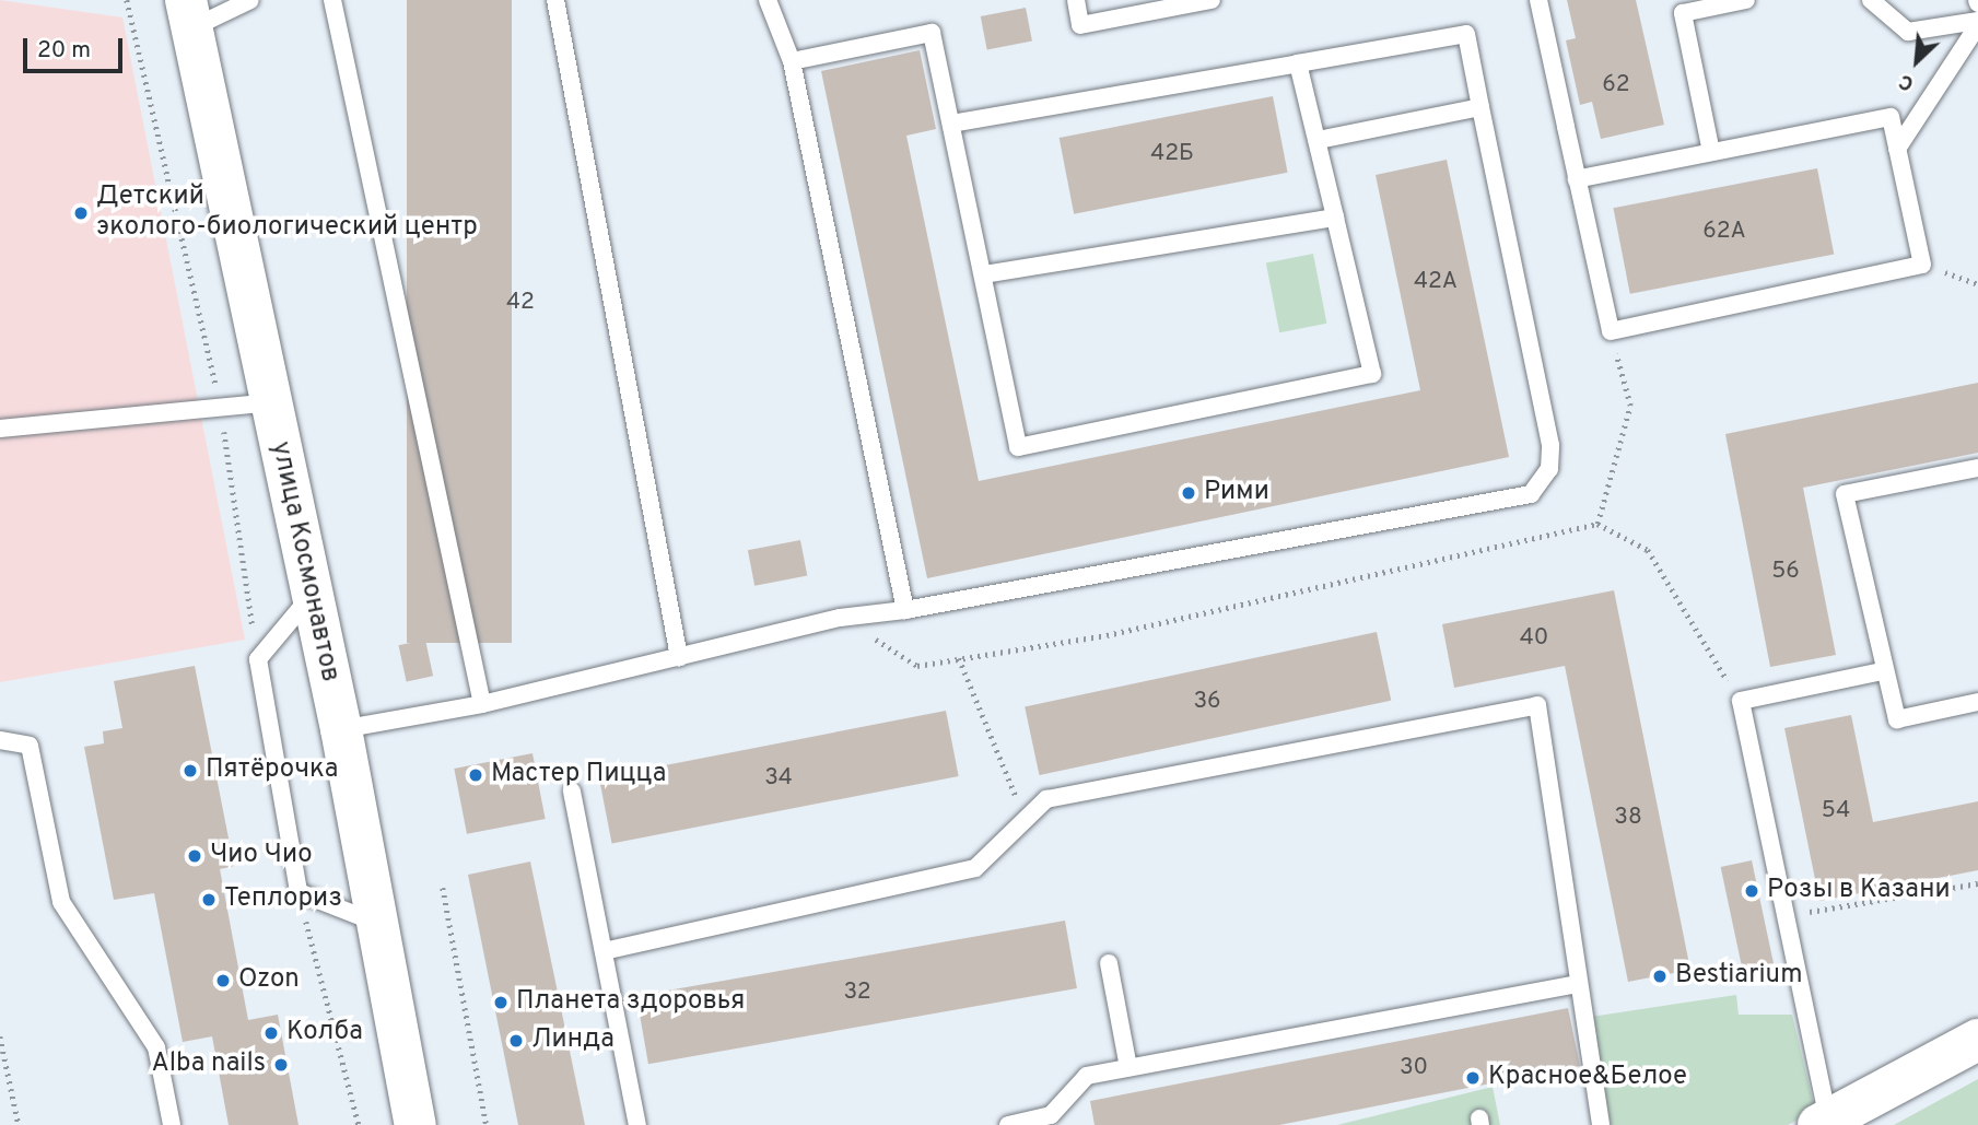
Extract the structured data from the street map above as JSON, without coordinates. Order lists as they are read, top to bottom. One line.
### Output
{"streets":{"street":["улица Космонавтов"]},"places":["Детский эколого-биологический центр","Рими","Пятёрочка","Мастер Пицца","Чио Чио","Розы в Казани","Теплориз","Bestiarium","Ozon","Планета здоровья","Колба","Линда","Alba nails","Красное&Белое"],"house_numbers":["62","42Б","62А","42А","42","56","40","36","34","54","38","32","30"],"scale_bar":"20 m","north":"bottom left"}
